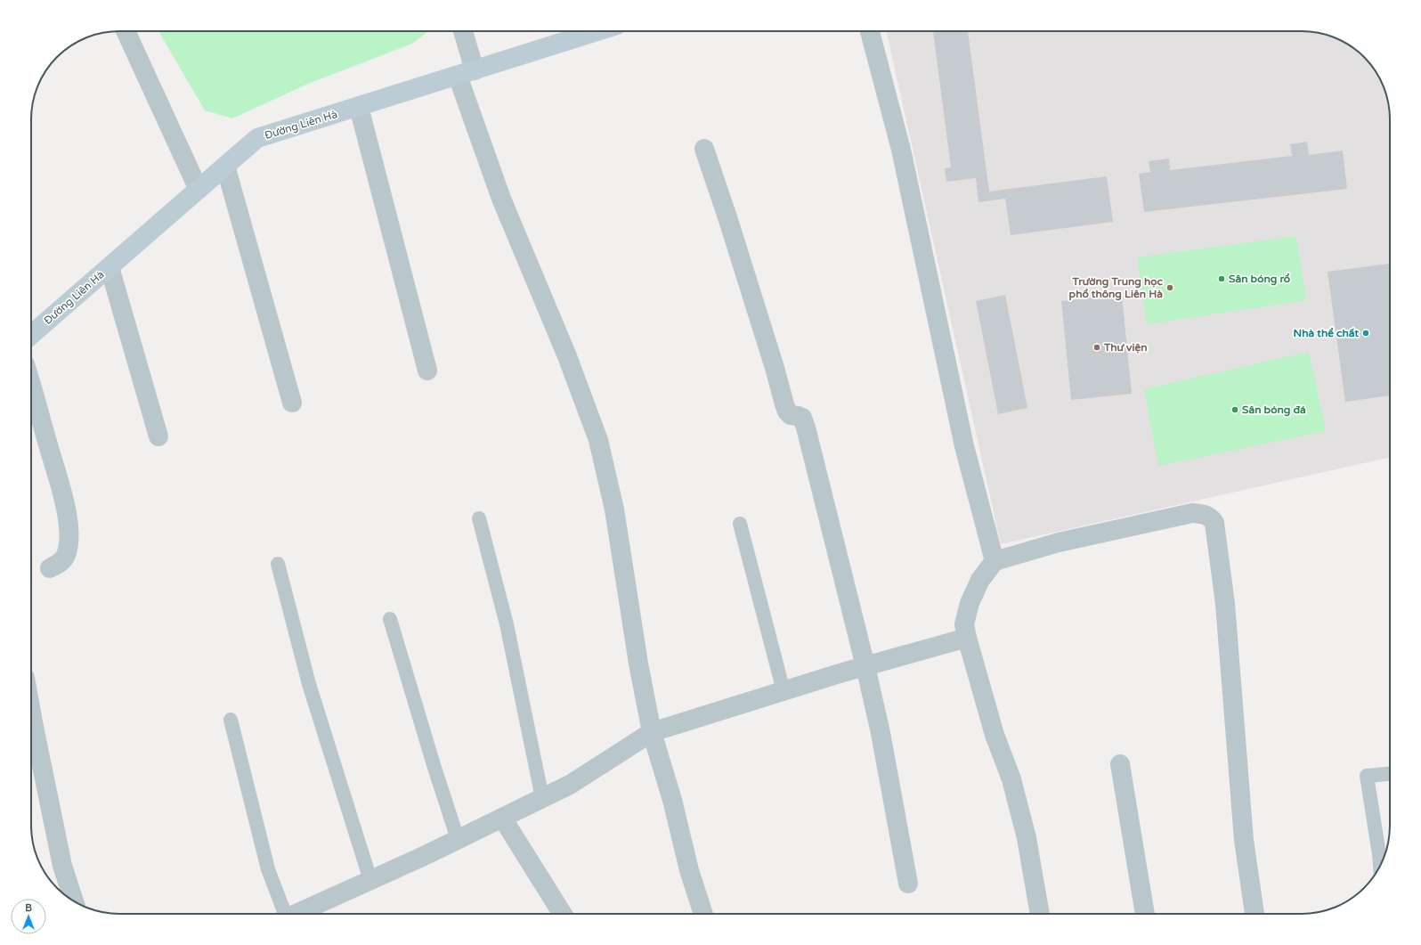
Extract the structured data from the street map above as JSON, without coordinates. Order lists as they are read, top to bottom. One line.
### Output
{"streets":{"main road":["Đường Liên Hà"]},"places":["Sân bóng rổ","Trường Trung học phổ thông Liên Hà","Nhà thể chất","Thư viện","Sân bóng đá"],"north":"top"}
